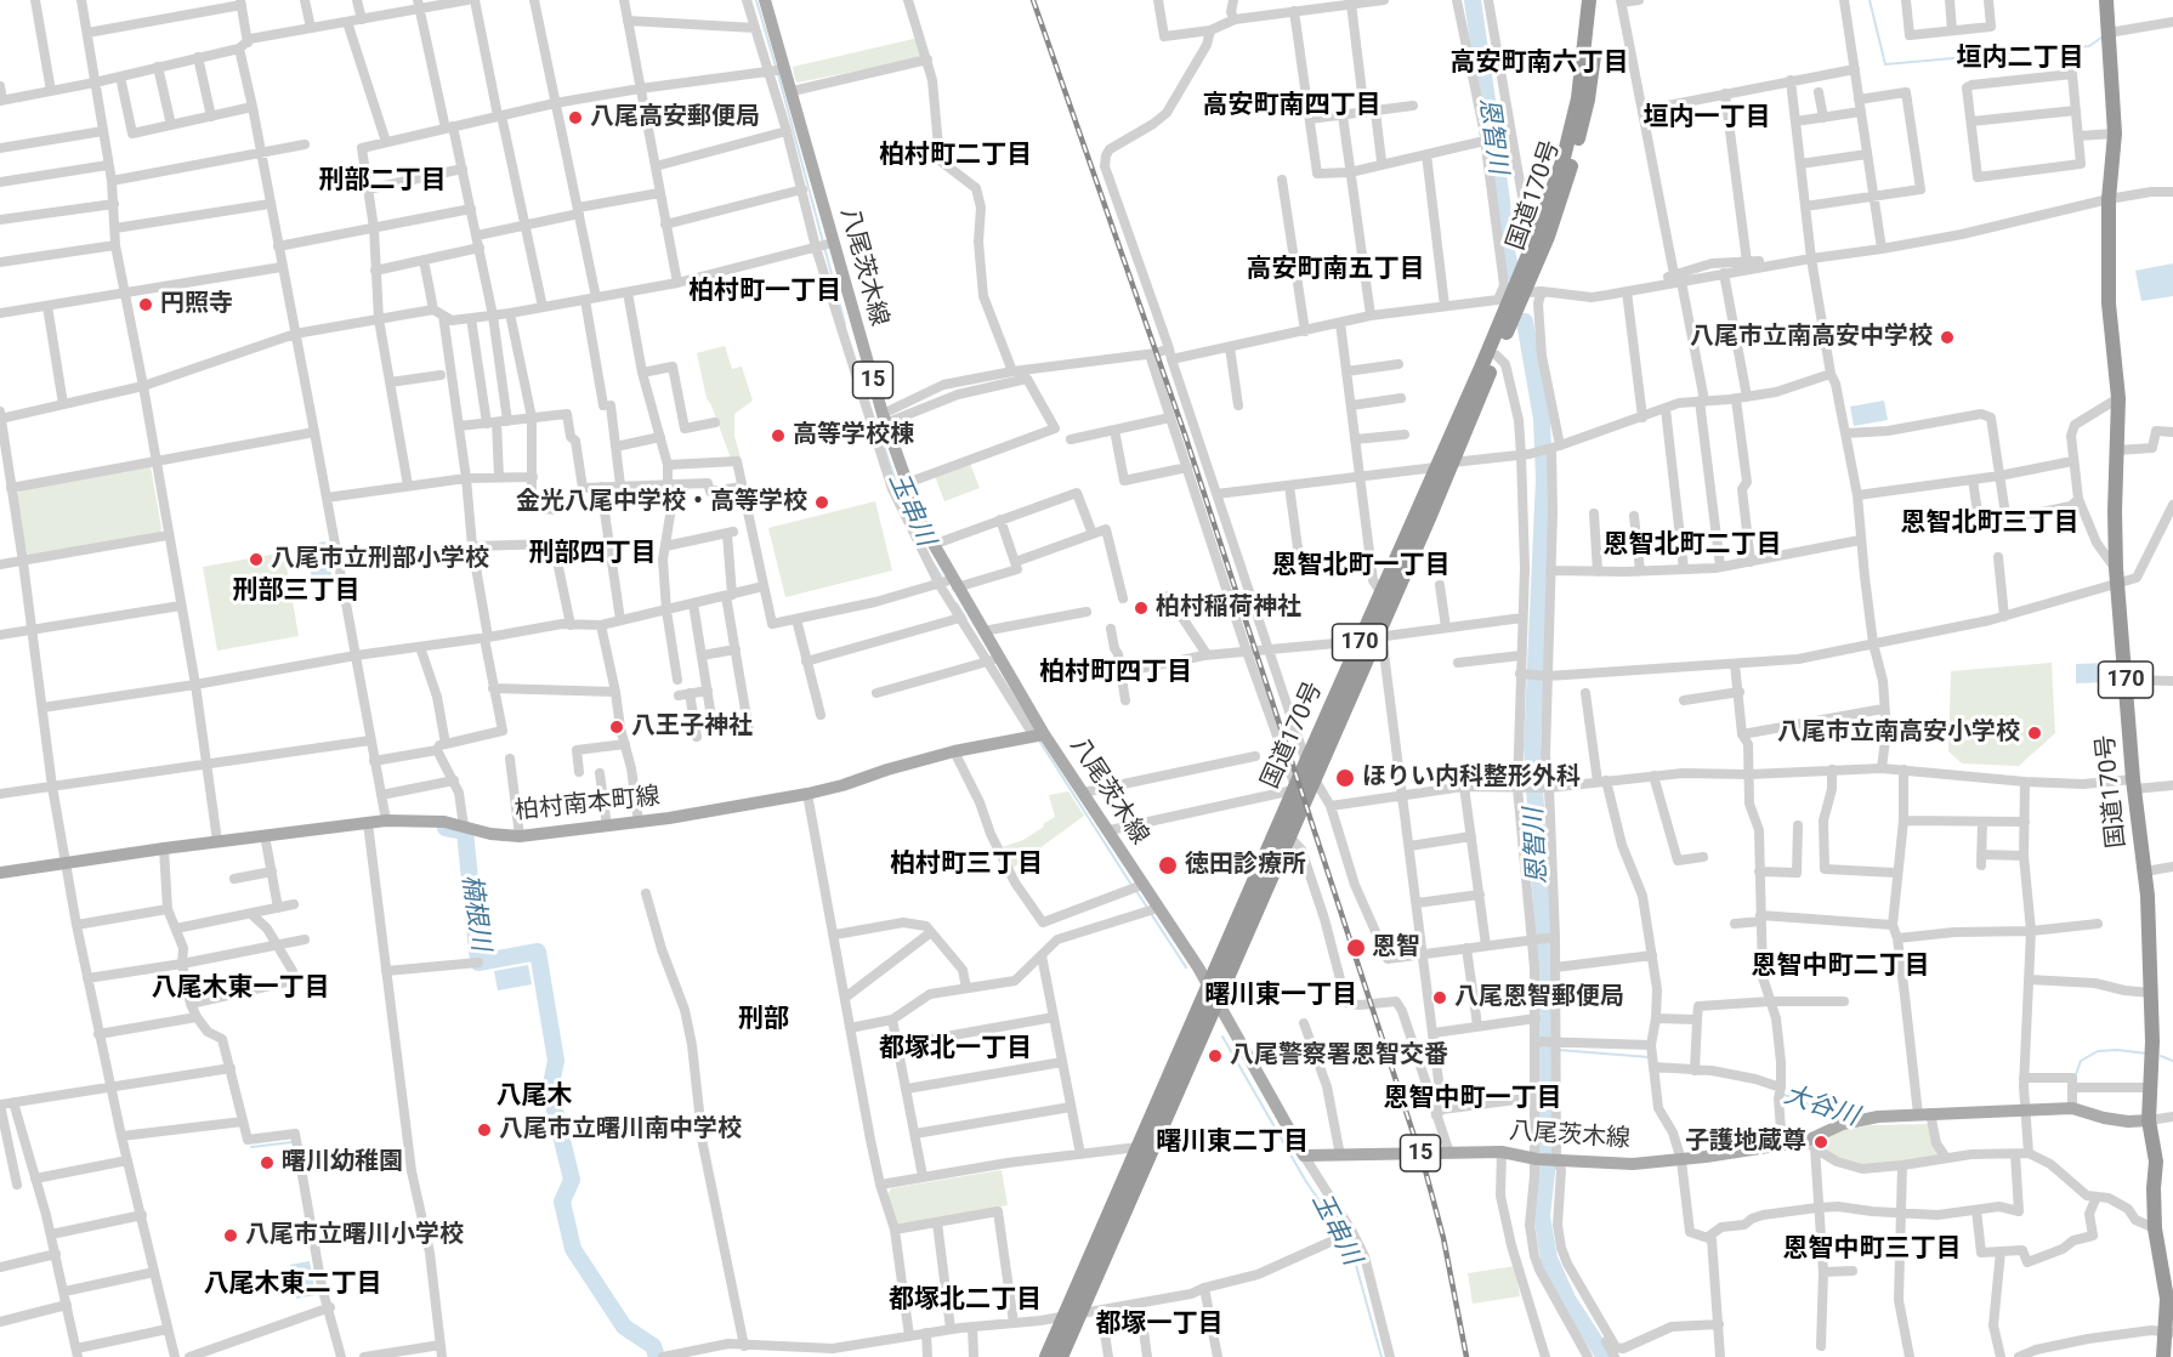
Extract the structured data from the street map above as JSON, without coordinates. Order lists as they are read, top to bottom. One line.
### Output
{"streets":{"highway":["国道170号","170"],"main road":["八尾茨木線","15","柏村南本町線"]},"crossings":[["国道170号","八尾茨木線"],["八尾茨木線","柏村南本町線"]],"districts":["垣内二丁目","高安町南六丁目","高安町南四丁目","垣内一丁目","柏村町二丁目","刑部二丁目","高安町南五丁目","柏村町一丁目","恩智北町三丁目","恩智北町二丁目","刑部四丁目","恩智北町一丁目","刑部三丁目","柏村町四丁目","柏村町三丁目","恩智中町二丁目","八尾木東一丁目","曙川東一丁目","刑部","都塚北一丁目","八尾木","恩智中町一丁目","曙川東二丁目","恩智中町三丁目","八尾木東二丁目","都塚北二丁目","都塚一丁目"],"water":["恩智川","玉串川","楠根川","大谷川"],"places":["八尾高安郵便局","円照寺","八尾市立南高安中学校","高等学校棟","金光八尾中学校・高等学校","八尾市立刑部小学校","柏村稲荷神社","八王子神社","八尾市立南高安小学校","ほりい内科整形外科","徳田診療所","恩智","八尾恩智郵便局","八尾警察署恩智交番","八尾市立曙川南中学校","子護地蔵尊","曙川幼稚園","八尾市立曙川小学校"]}
